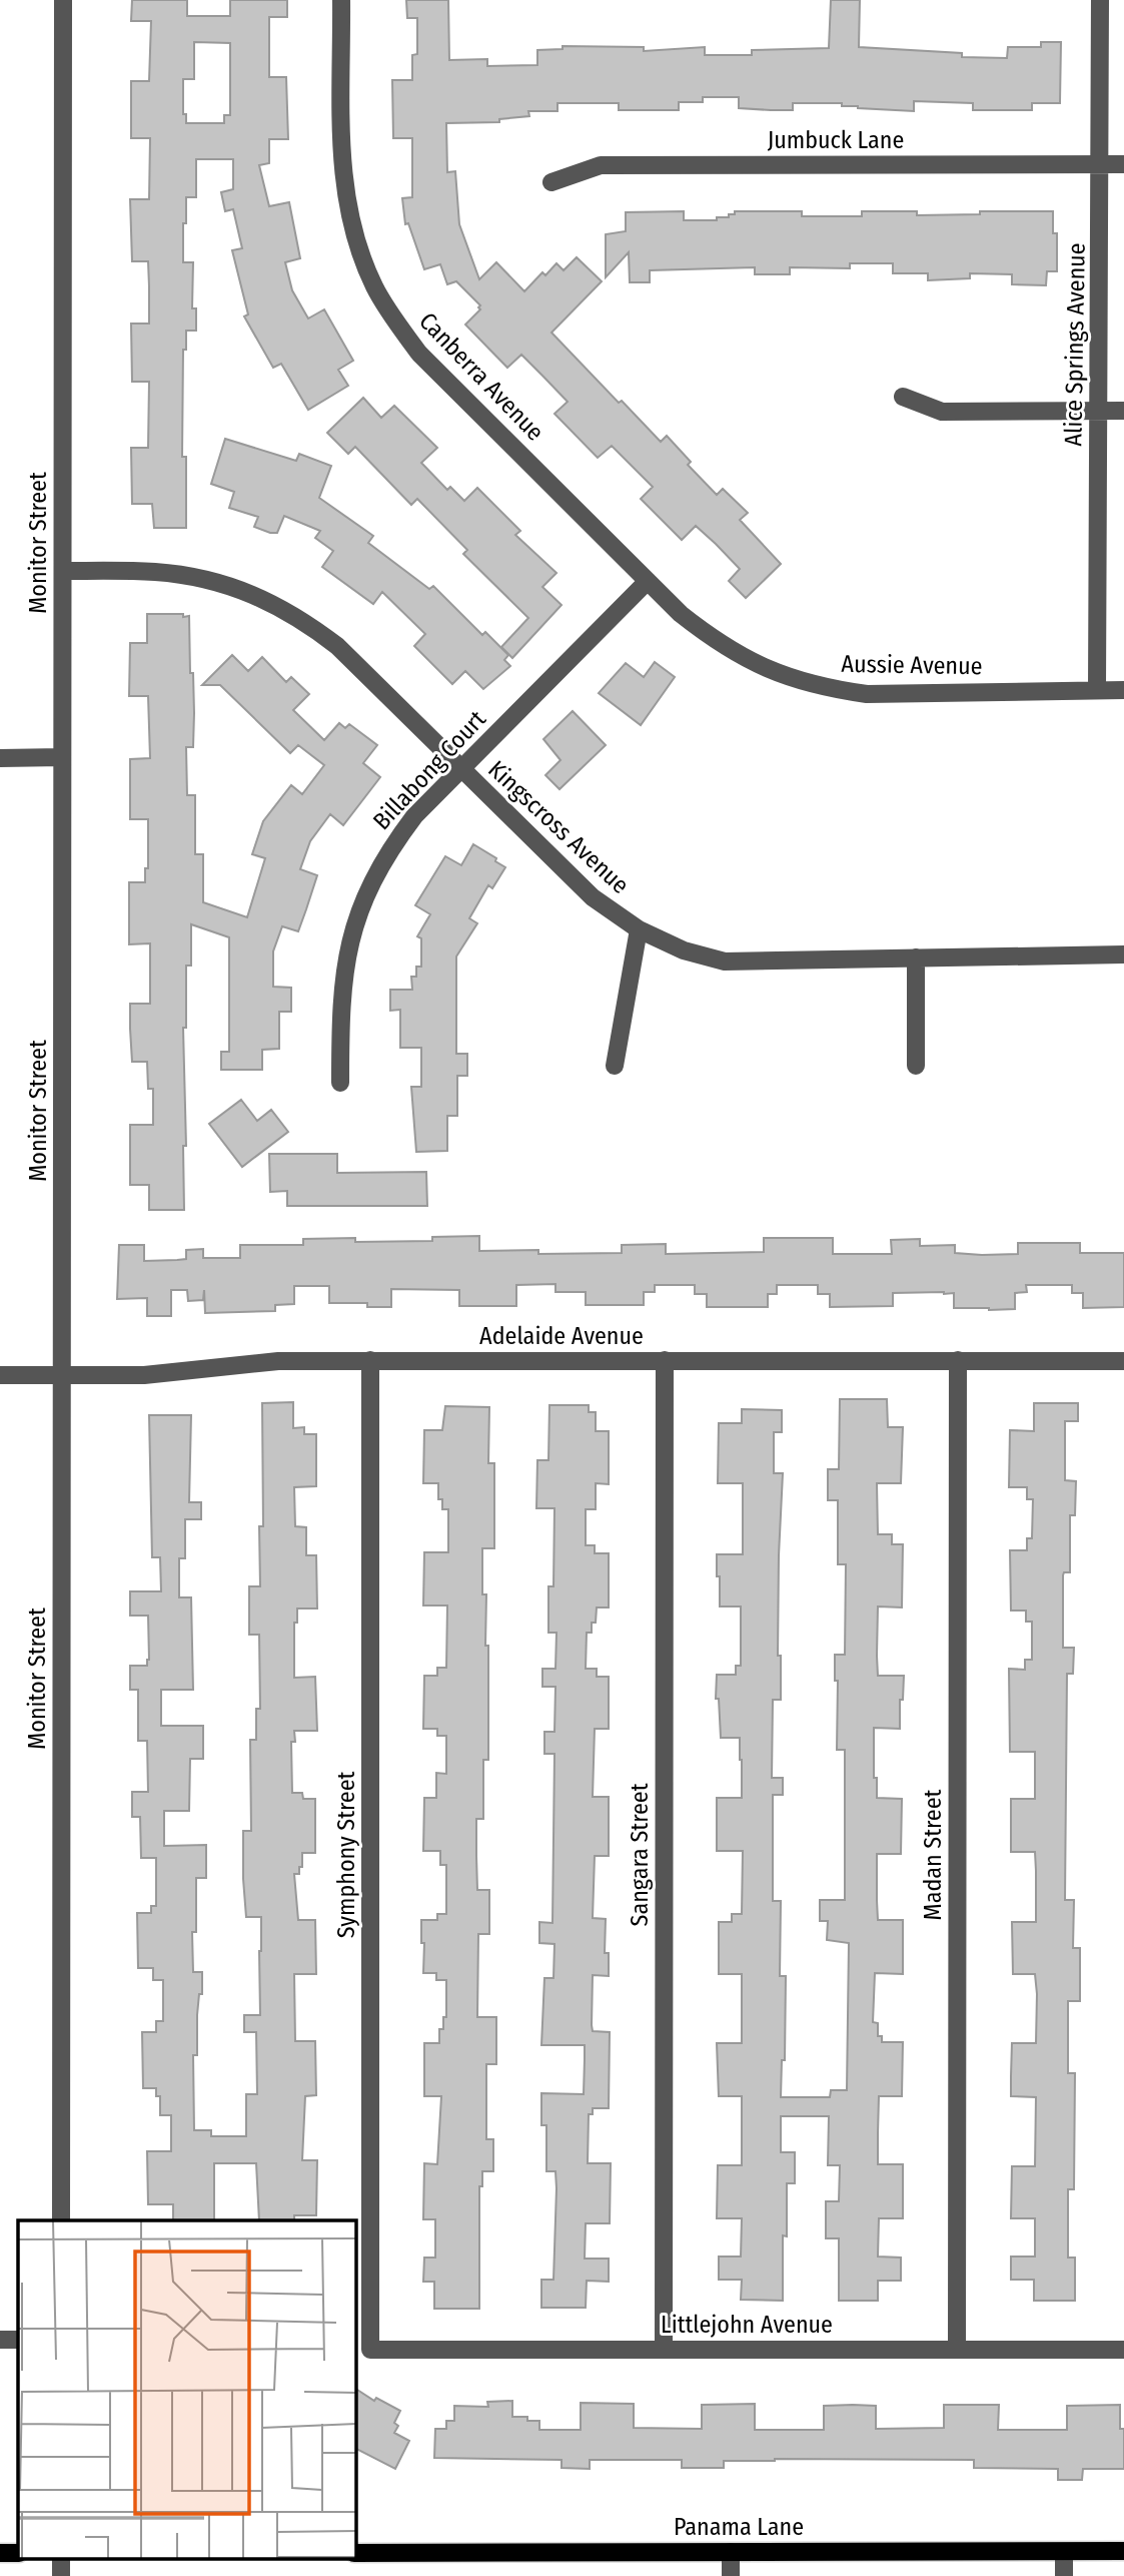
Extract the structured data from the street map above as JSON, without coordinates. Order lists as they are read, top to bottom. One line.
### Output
{"streets":{"main road":["Panama Lane"],"street":["Jumbuck Lane","Alice Springs Avenue","Canberra Avenue","Monitor Street","Aussie Avenue","Billabong Court","Kingscross Avenue","Adelaide Avenue","Symphony Street","Sangara Street","Madan Street","Littlejohn Avenue"]},"crossings":[["Jumbuck Lane","Alice Springs Avenue"],["Alice Springs Avenue","Aussie Avenue"],["Canberra Avenue","Aussie Avenue"],["Canberra Avenue","Billabong Court"],["Monitor Street","Kingscross Avenue"],["Monitor Street","Adelaide Avenue"],["Aussie Avenue","Billabong Court"],["Billabong Court","Kingscross Avenue"],["Adelaide Avenue","Symphony Street"],["Adelaide Avenue","Sangara Street"],["Adelaide Avenue","Madan Street"],["Symphony Street","Littlejohn Avenue"],["Sangara Street","Littlejohn Avenue"],["Madan Street","Littlejohn Avenue"]]}
